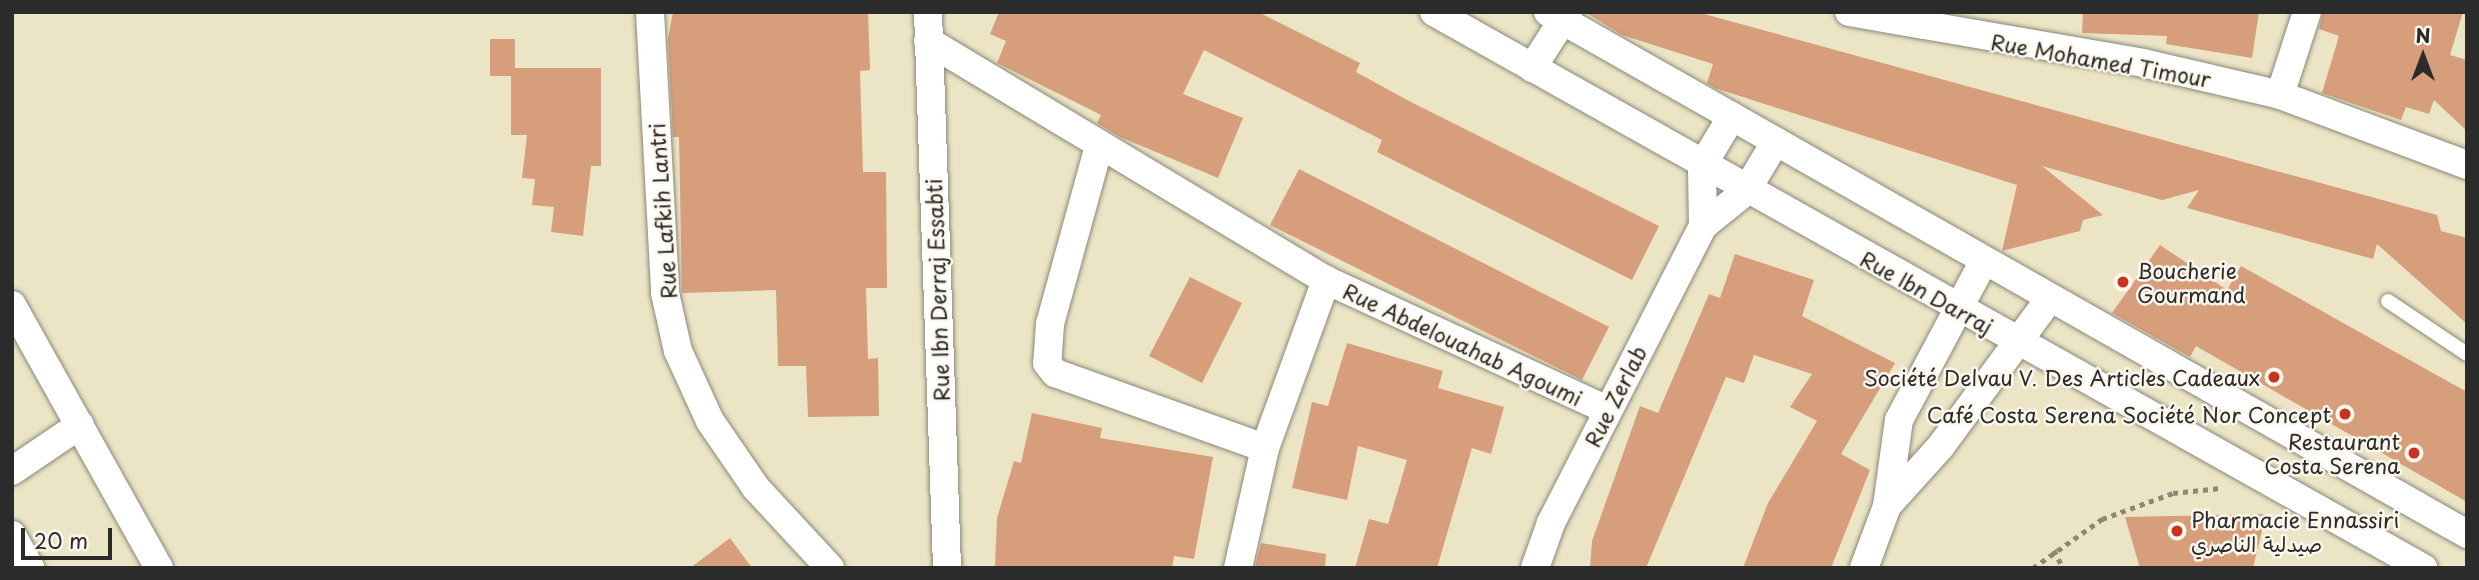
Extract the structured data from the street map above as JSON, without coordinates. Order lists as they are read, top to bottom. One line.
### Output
{"streets":{"street":["Rue Mohamed Timour","Rue Lafkih Lantri","Rue Ibn Derraj Essabti","Rue Ibn Darraj","Rue Abdelouahab Agoumi","Rue ZerIab"]},"crossings":[["Rue Ibn Darraj","Rue ZerIab"],["Rue Abdelouahab Agoumi","Rue ZerIab"]],"places":["Boucherie Gourmand","Société Delvau V. Des Articles Cadeaux","Café Costa Serena Société Nor Concept","Restaurant Costa Serena","Pharmacie Ennassiri صيدلية الناصري"],"scale_bar":"20 m","north":"top"}
